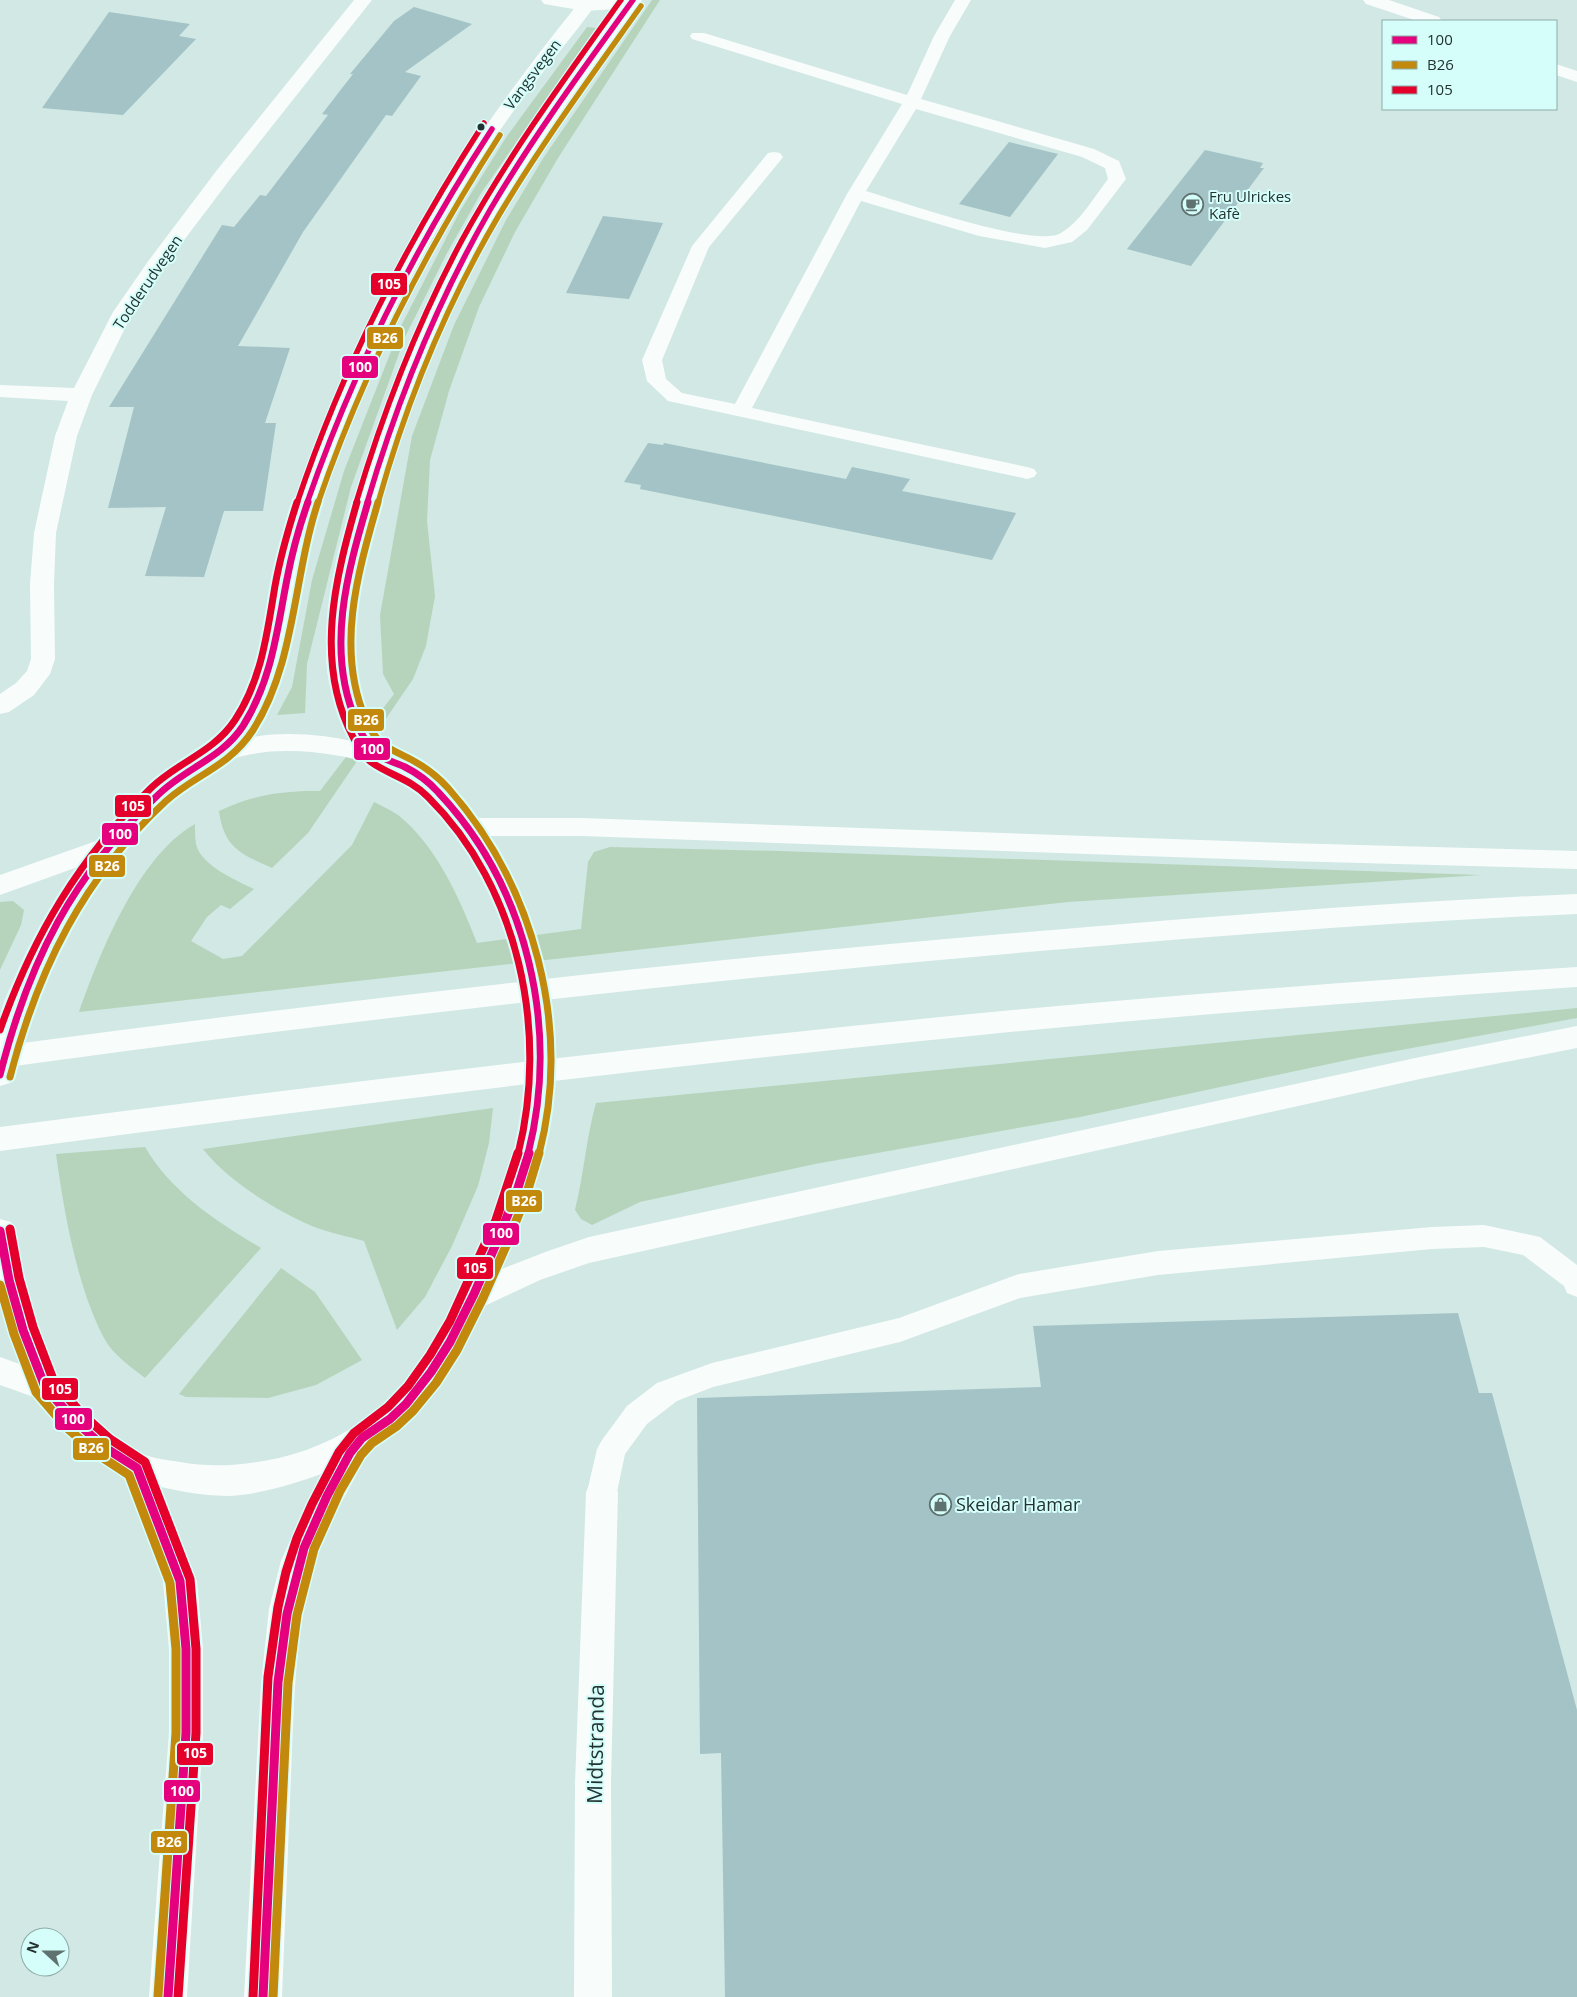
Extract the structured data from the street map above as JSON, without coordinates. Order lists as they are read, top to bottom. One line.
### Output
{"streets":{"main road":["Vangsvegen","Todderudvegen","Midtstranda"]},"places":{"cafe":["Fru Ulrickes Kafè"],"shop":["Skeidar Hamar"]},"lines":["transit line 100","transit line 105","transit line B26"],"legend":["100","B26","105"],"north":"left"}
